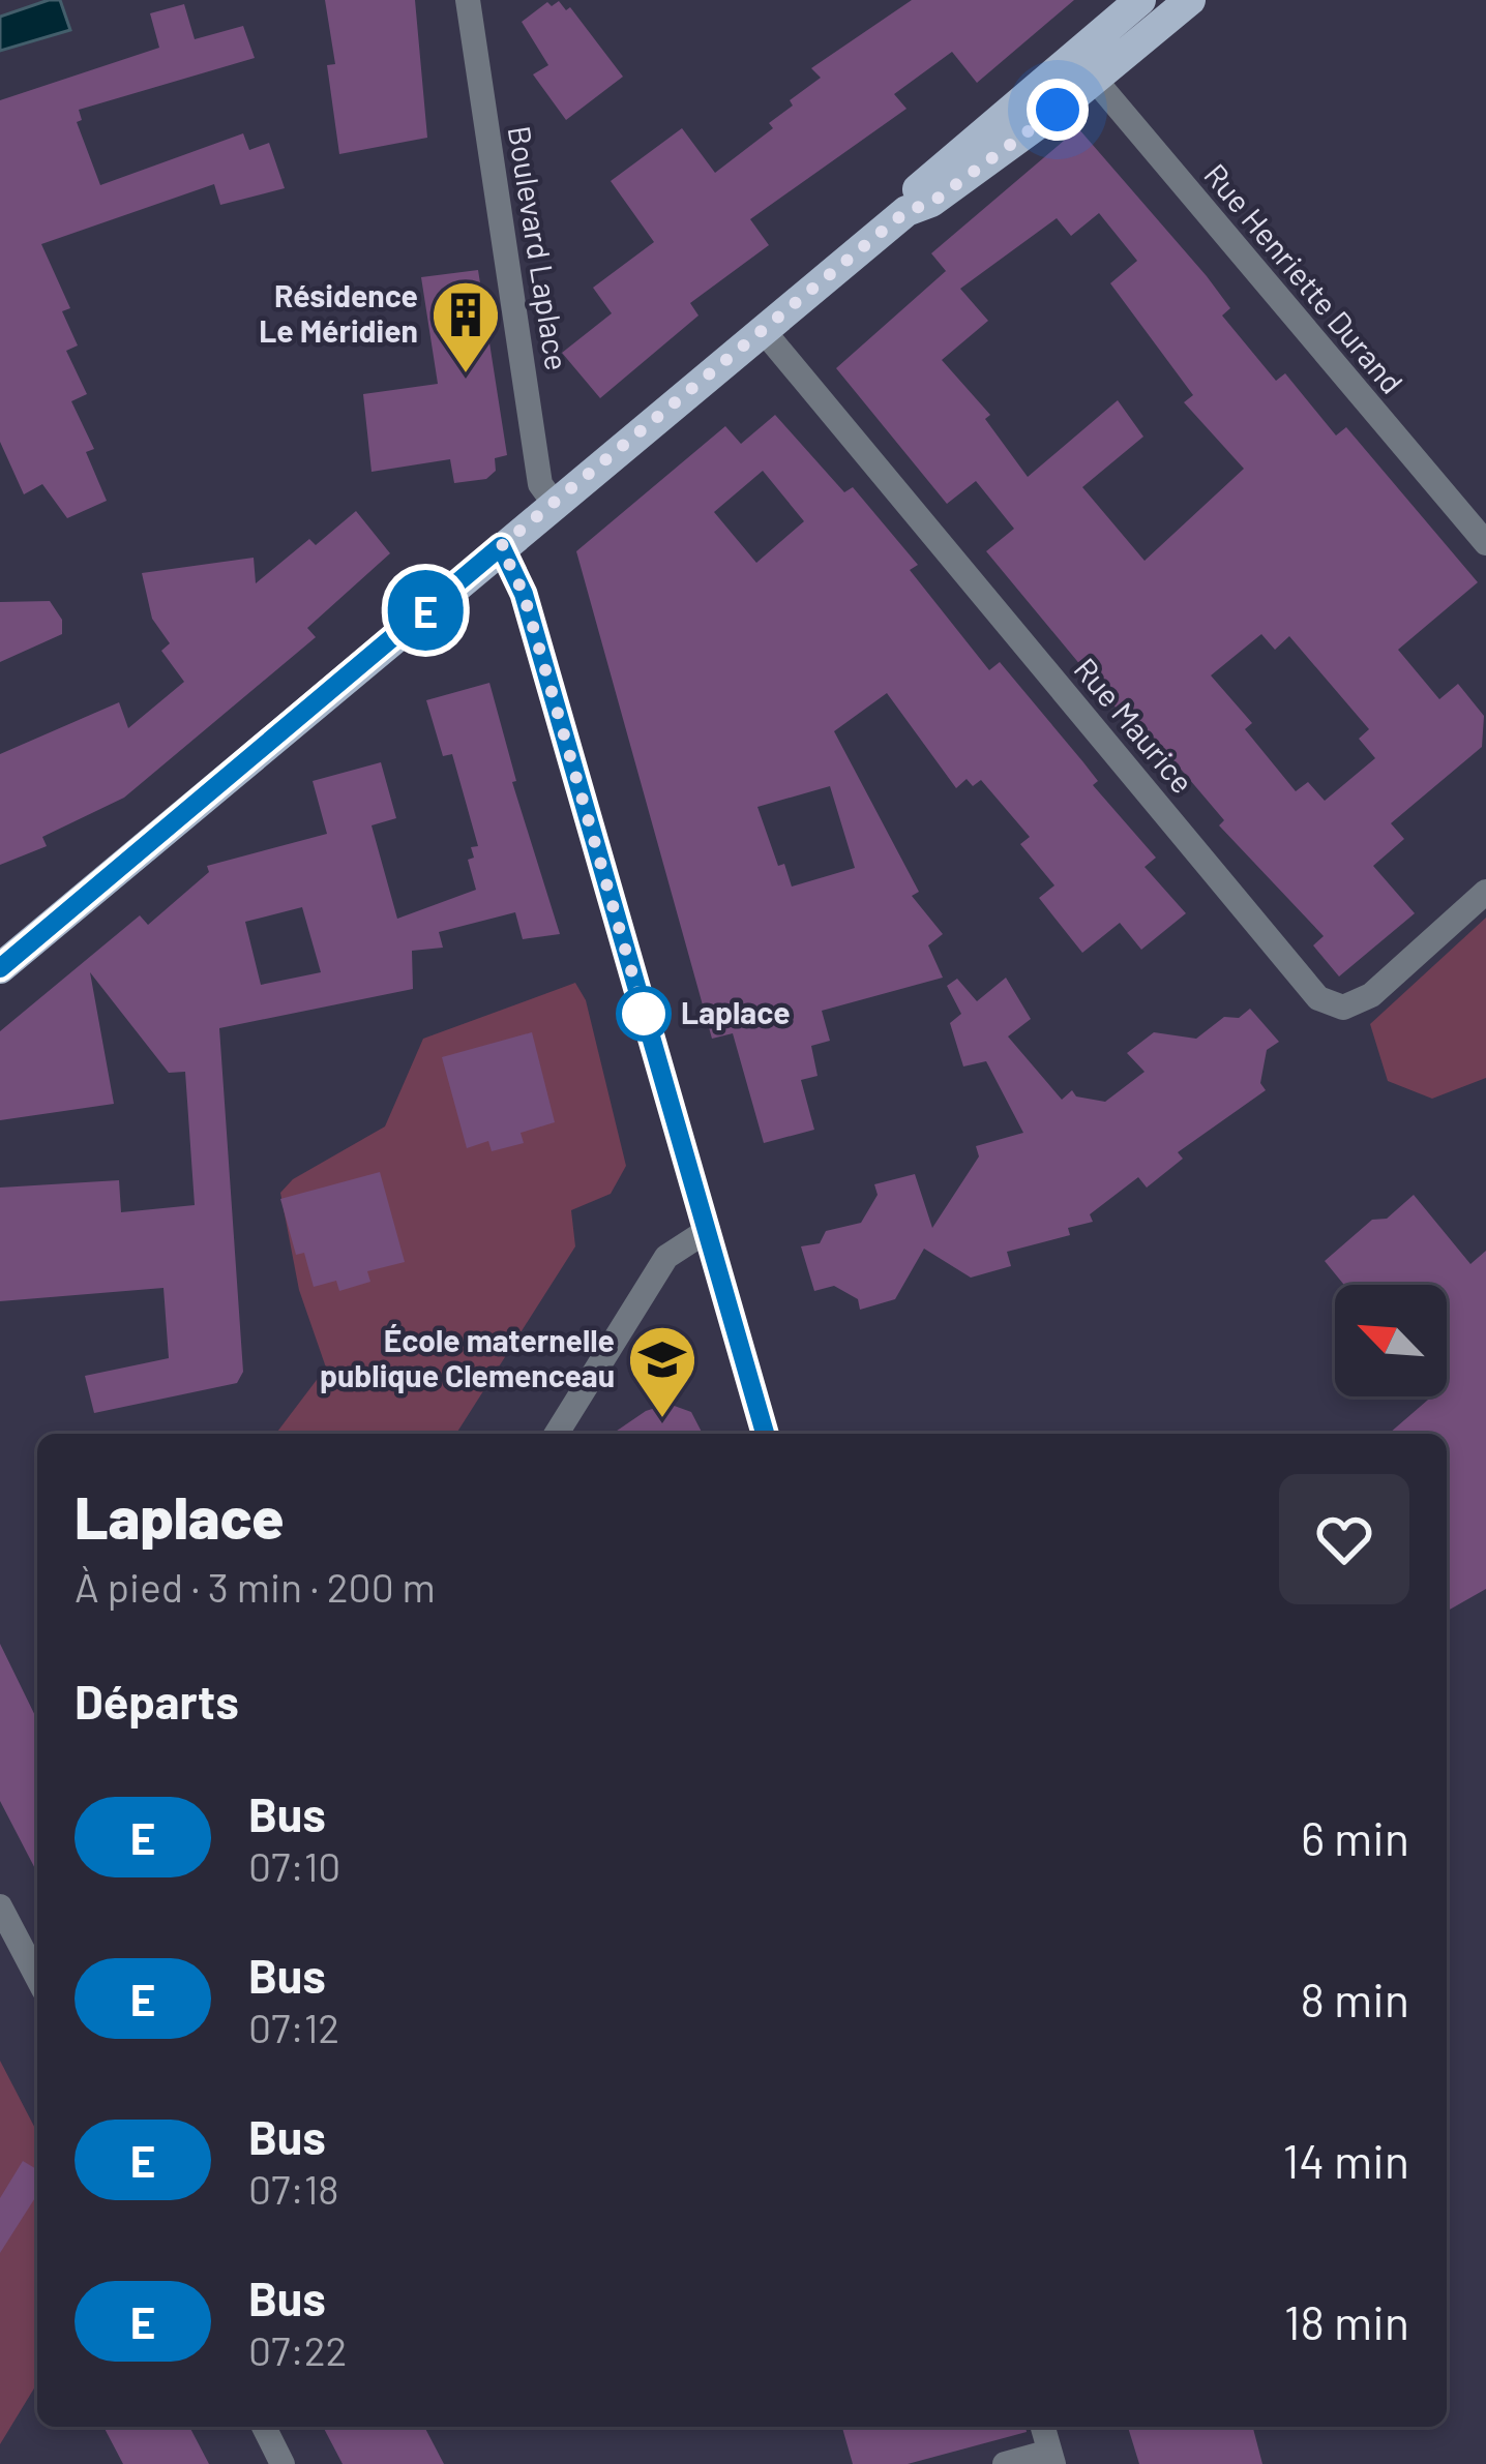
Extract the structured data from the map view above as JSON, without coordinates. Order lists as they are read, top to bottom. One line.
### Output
{"streets":{"street":["Boulevard Laplace","Rue Henriette Durand","Rue Maurice"]},"places":{"building":["Résidence Le Méridien"],"other":["Laplace"],"school or university":["École maternelle publique Clemenceau"]},"lines":["bus line E"],"north":"top left","page":{"on_map":"E","heading":[["Laplace","À pied · 3 min · 200 m"],"Départs"],"list":[{"mark":"E","name":"Bus","note":"07:10","value":"6 min"},{"mark":"E","name":"Bus","note":"07:12","value":"8 min"},{"mark":"E","name":"Bus","note":"07:18","value":"14 min"},{"mark":"E","name":"Bus","note":"07:22","value":"18 min"}]}}
